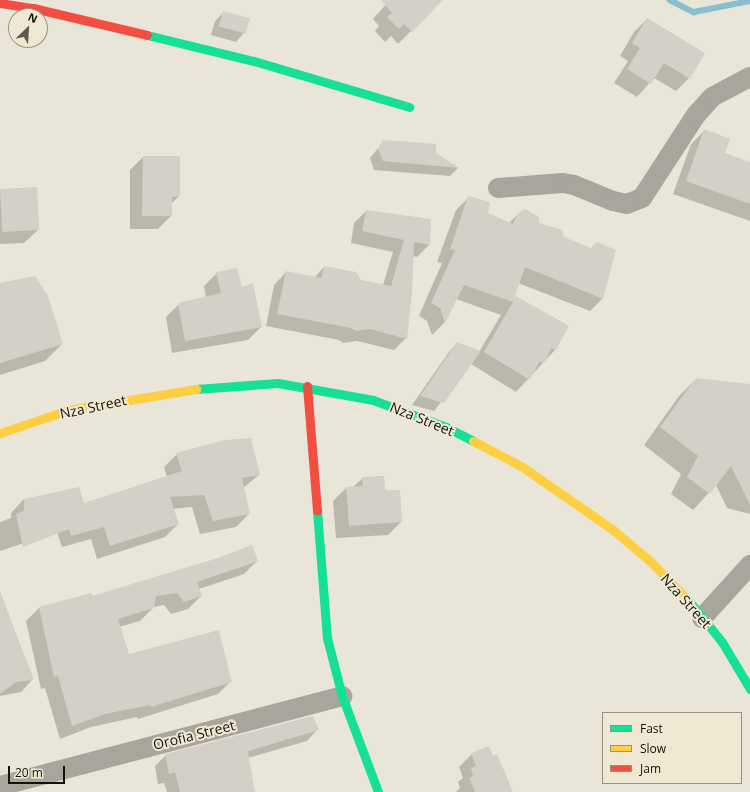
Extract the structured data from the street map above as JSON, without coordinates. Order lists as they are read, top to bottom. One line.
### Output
{"streets":{"street":["Nza Street","Orofia Street"]},"legend":["Fast","Slow","Jam"],"scale_bar":"20 m","north":"top right"}
